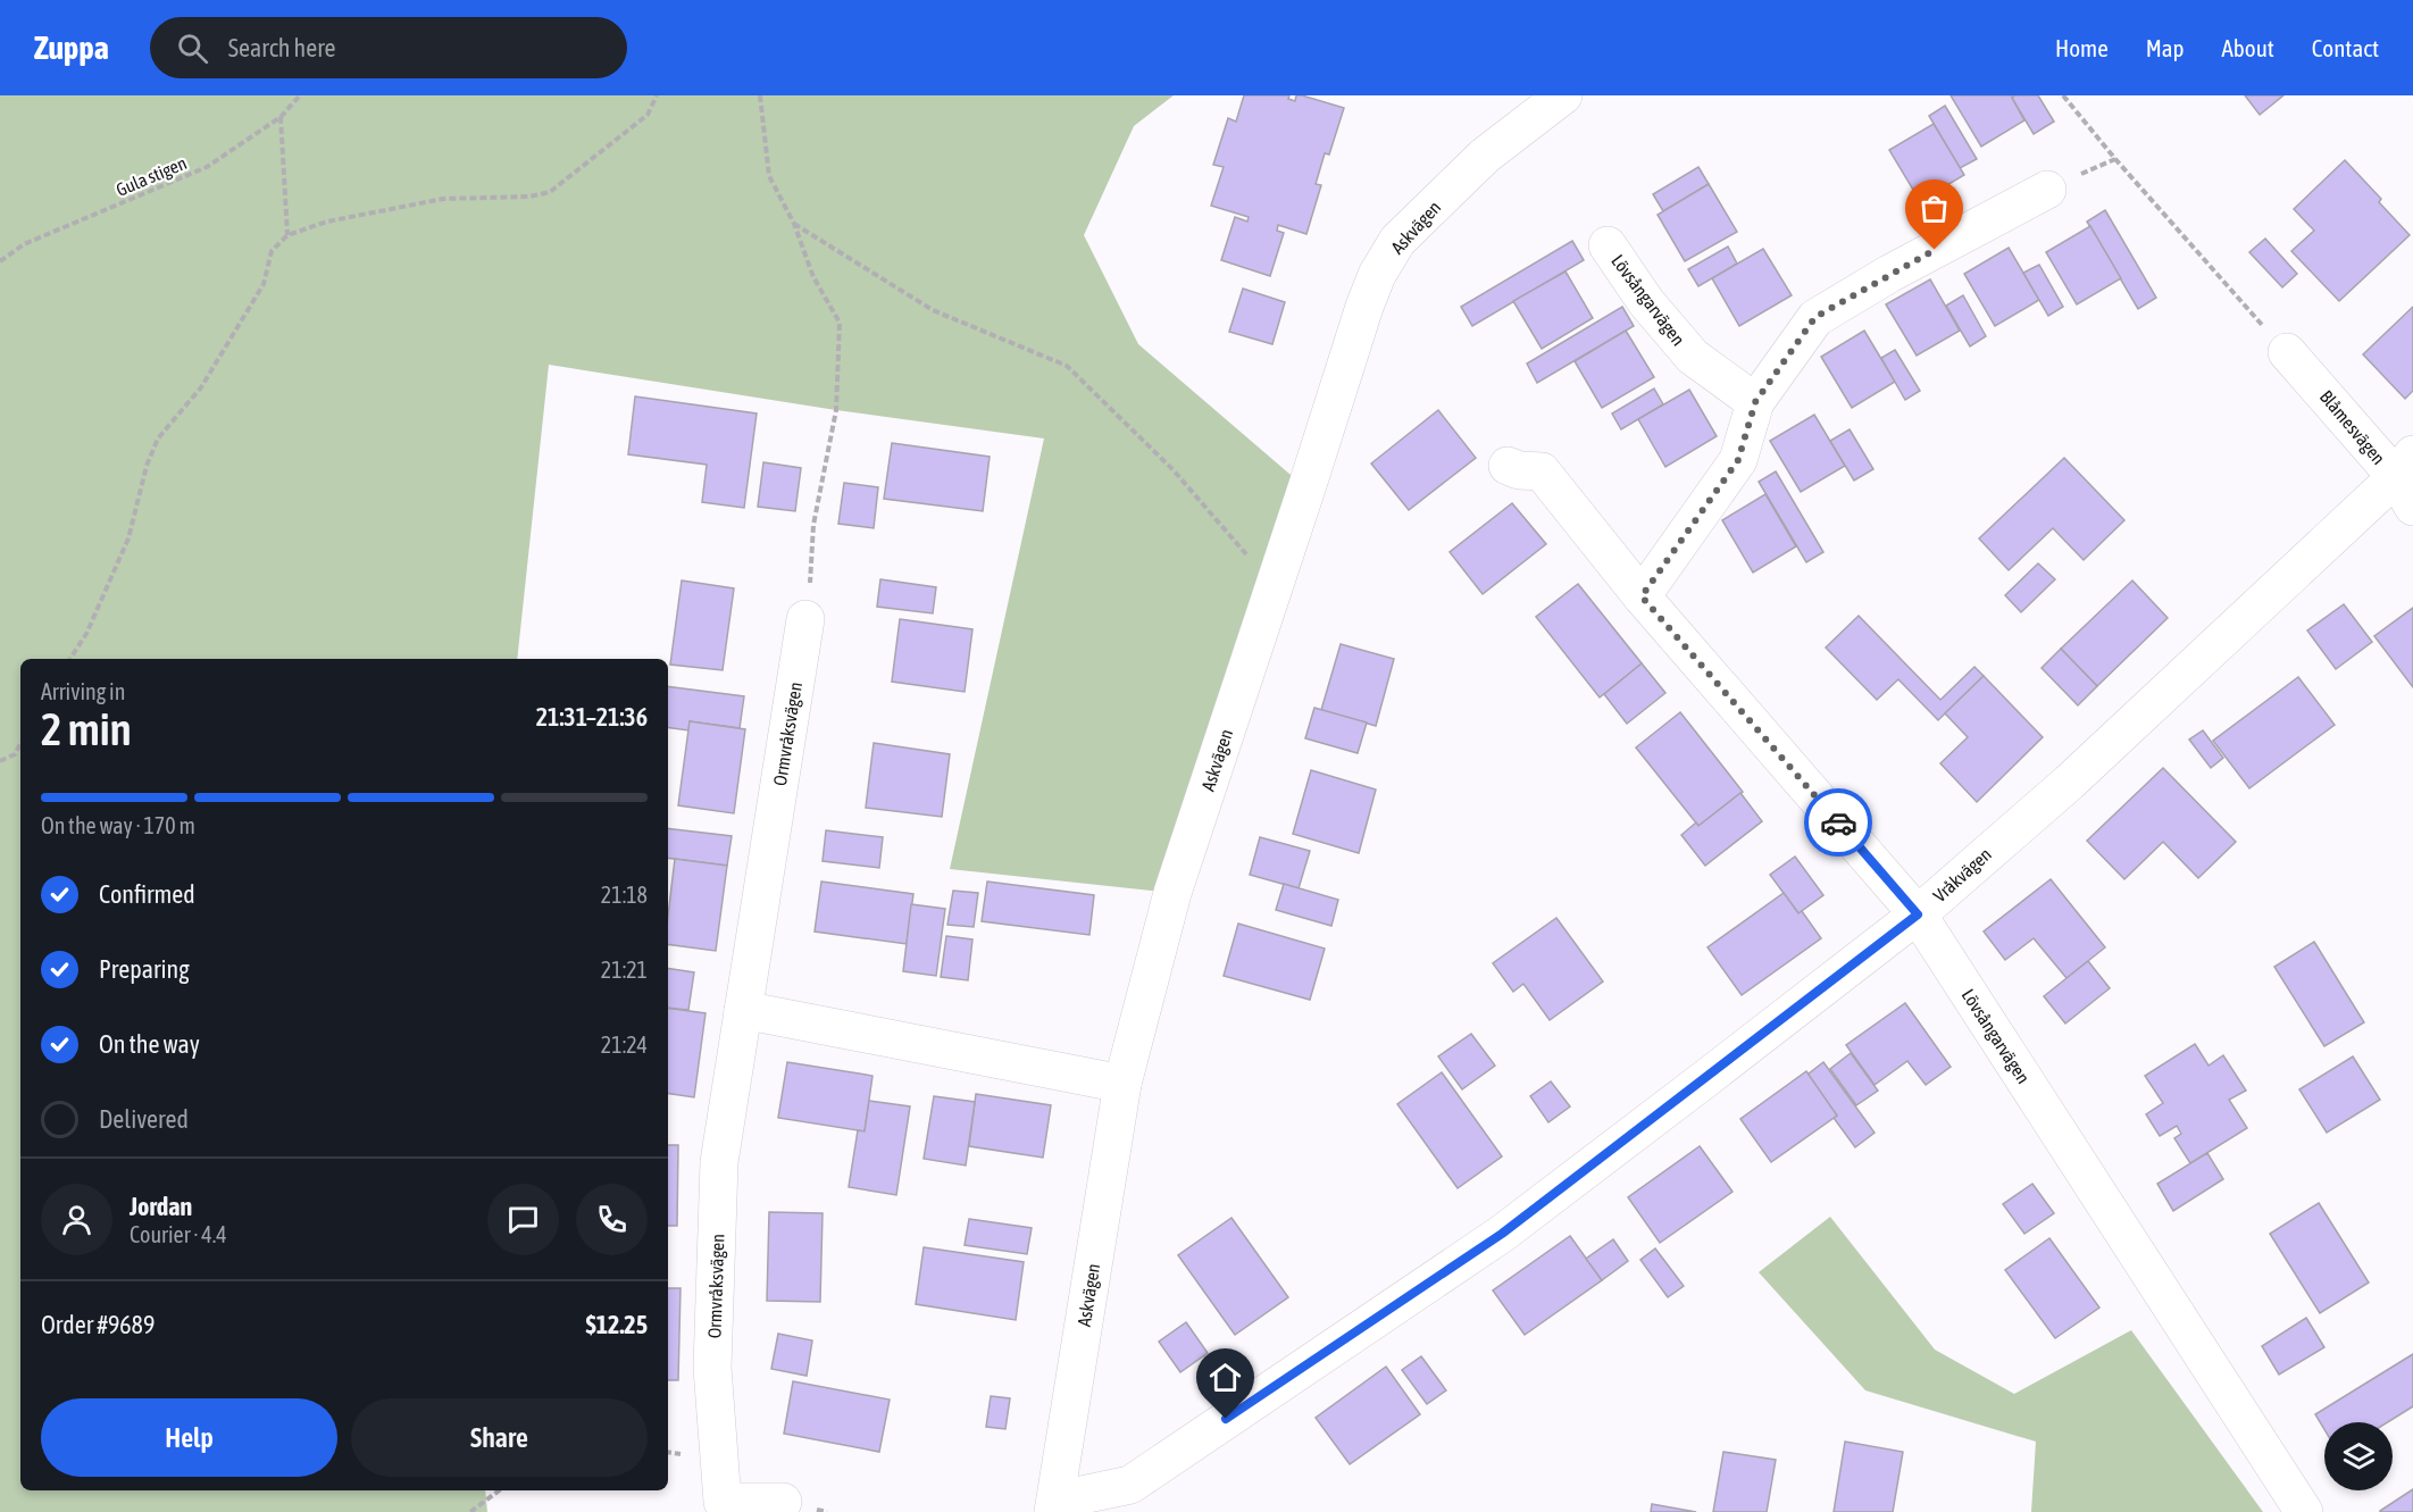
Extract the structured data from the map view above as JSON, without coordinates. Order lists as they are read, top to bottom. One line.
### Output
{"streets":{"street":["Askvägen","Lövsångarvägen","Blåmesvägen","Ormvråksvägen","Vråkvägen"],"path":["Gula stigen"]},"crossings":[["Askvägen","Vråkvägen"],["Lövsångarvägen","Vråkvägen"],["Blåmesvägen","Vråkvägen"]],"page":{"header":"Zuppa","search":"Search here","nav":["Home","Map","About","Contact"],"heading":["2 min","Arriving in","21:31–21:36"],"panel":["Jordan","Courier · 4.4","Order #9689","$12.25"],"bar":"On the way · 170 m","list":[["Confirmed","21:18"],["Preparing","21:21"],["On the way","21:24"],"Delivered"],"buttons":["Help","Share"]}}
